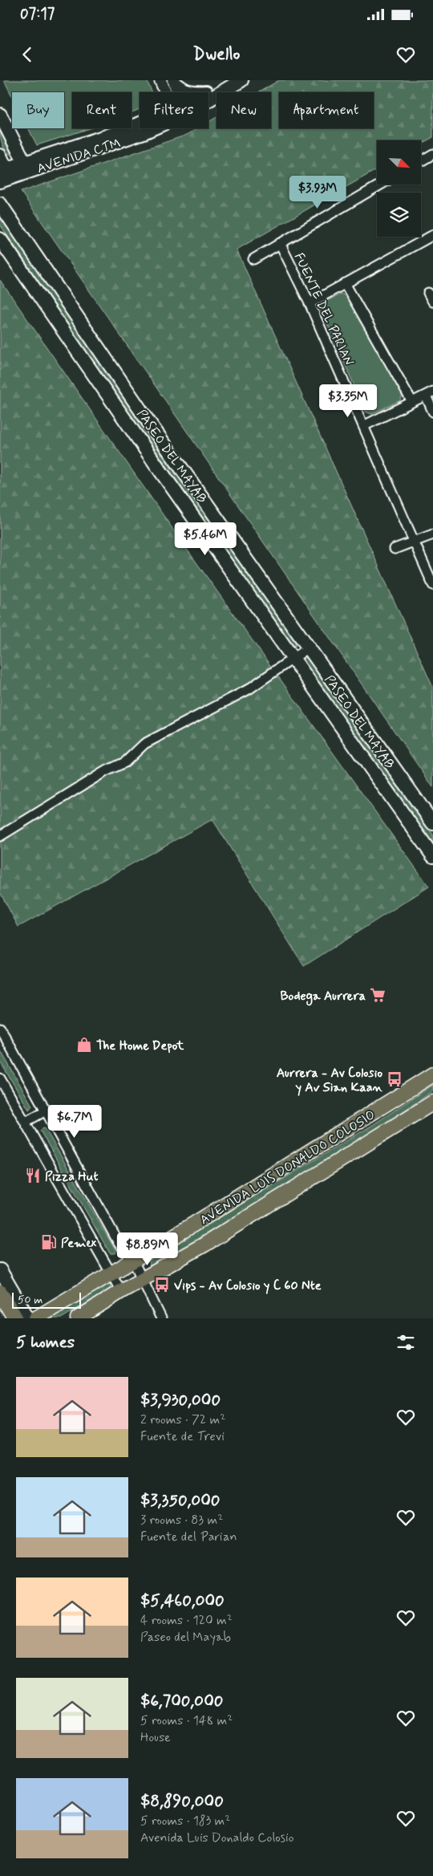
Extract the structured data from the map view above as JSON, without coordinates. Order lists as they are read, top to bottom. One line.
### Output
{"streets":{"main road":["AVENIDA CTM","PASEO DEL MAYAB","AVENIDA LUIS DONALDO COLOSIO"],"street":["FUENTE DEL PARIAN"]},"places":{"supermarket":["Bodega Aurrera"],"shop":["The Home Depot"],"bus stop":["Aurrera - Av Colosio y Av Sian Kaan","Vips - Av Colosio y C 60 Nte"],"restaurant":["Pizza Hut"],"fuel station":["Pemex"]},"scale_bar":"50 m","north":"bottom right","page":{"status":"07:17","header":"Dwello","chip":["Buy","Rent","Filters","New","Apartment"],"price":["$3.93M","$3.35M","$5.46M","$6.7M","$8.89M"],"scale":"50 m","heading":"5 homes","list":[{"name":"$3,930,000","note":"2 rooms · 72 m² · Fuente de Trevi"},{"name":"$3,350,000","note":"3 rooms · 83 m² · Fuente del Parian"},{"name":"$5,460,000","note":"4 rooms · 120 m² · Paseo del Mayab"},{"name":"$6,700,000","note":"5 rooms · 148 m² · House"},{"name":"$8,890,000","note":"5 rooms · 183 m² · Avenida Luis Donaldo Colosio"}]}}
